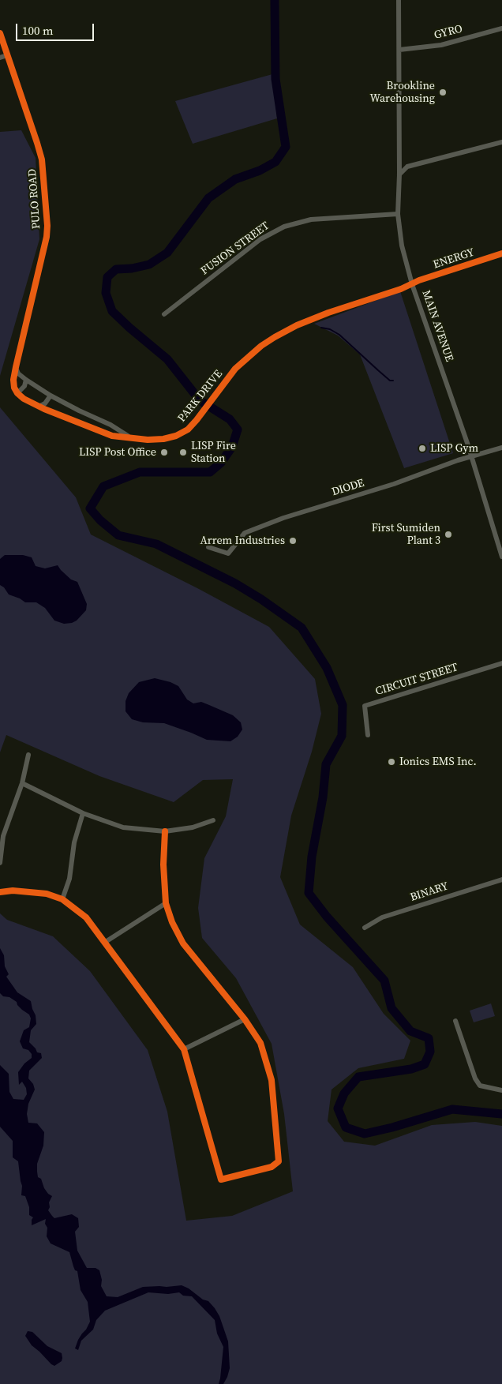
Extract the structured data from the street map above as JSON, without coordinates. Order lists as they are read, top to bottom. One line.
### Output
{"streets":{"street":["GYRO","PULO ROAD","FUSION STREET","ENERGY","MAIN AVENUE","PARK DRIVE","DIODE","CIRCUIT STREET","BINARY"]},"crossings":[["GYRO","MAIN AVENUE"],["PULO ROAD","PARK DRIVE"],["FUSION STREET","MAIN AVENUE"],["ENERGY","MAIN AVENUE"],["ENERGY","PARK DRIVE"],["MAIN AVENUE","PARK DRIVE"],["MAIN AVENUE","DIODE"]],"places":["Brookline Warehousing","LISP Gym","LISP Post Office","LISP Fire Station","First Sumiden Plant 3","Arrem Industries","Ionics EMS Inc."],"scale_bar":"100 m"}
